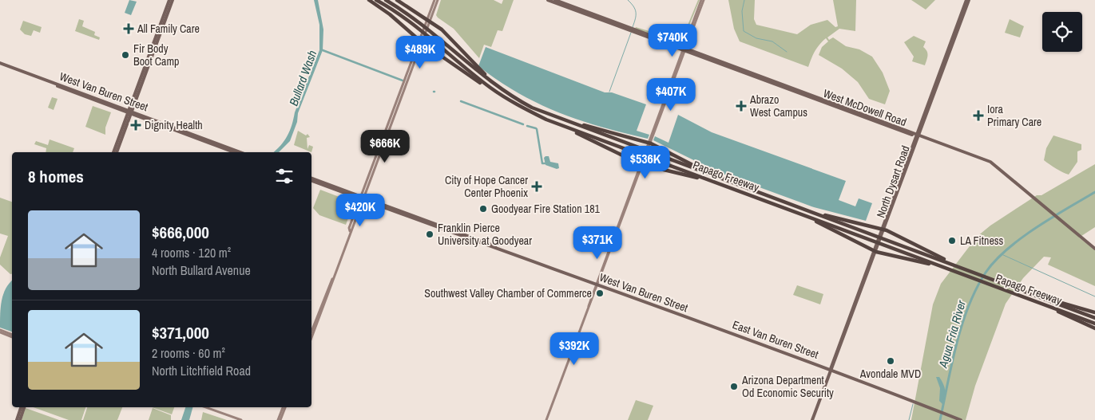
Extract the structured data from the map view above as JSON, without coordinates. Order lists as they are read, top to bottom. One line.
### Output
{"streets":{"highway":["Papago Freeway"],"main road":["West Van Buren Street","West McDowell Road","North Dysart Road","East Van Buren Street"]},"crossings":[["West Van Buren Street","East Van Buren Street"],["West McDowell Road","North Dysart Road"],["North Dysart Road","East Van Buren Street"]],"water":["Bullard Wash","Agua Fria River"],"places":{"health":["All Family Care","Abrazo West Campus","Iora Primary Care","Dignity Health","City of Hope Cancer Center Phoenix"],"other":["Fir Body Boot Camp","Goodyear Fire Station 181","Franklin Pierce University at Goodyear","LA Fitness","Southwest Valley Chamber of Commerce","Avondale MVD","Arizona Department Od Economic Security"]},"page":{"price":["$740K","$489K","$407K","$666K","$536K","$420K","$371K","$392K"],"heading":"8 homes","list":[{"name":"$666,000","note":"4 rooms · 120 m² · North Bullard Avenue"},{"name":"$371,000","note":"2 rooms · 60 m² · North Litchfield Road"}]}}
